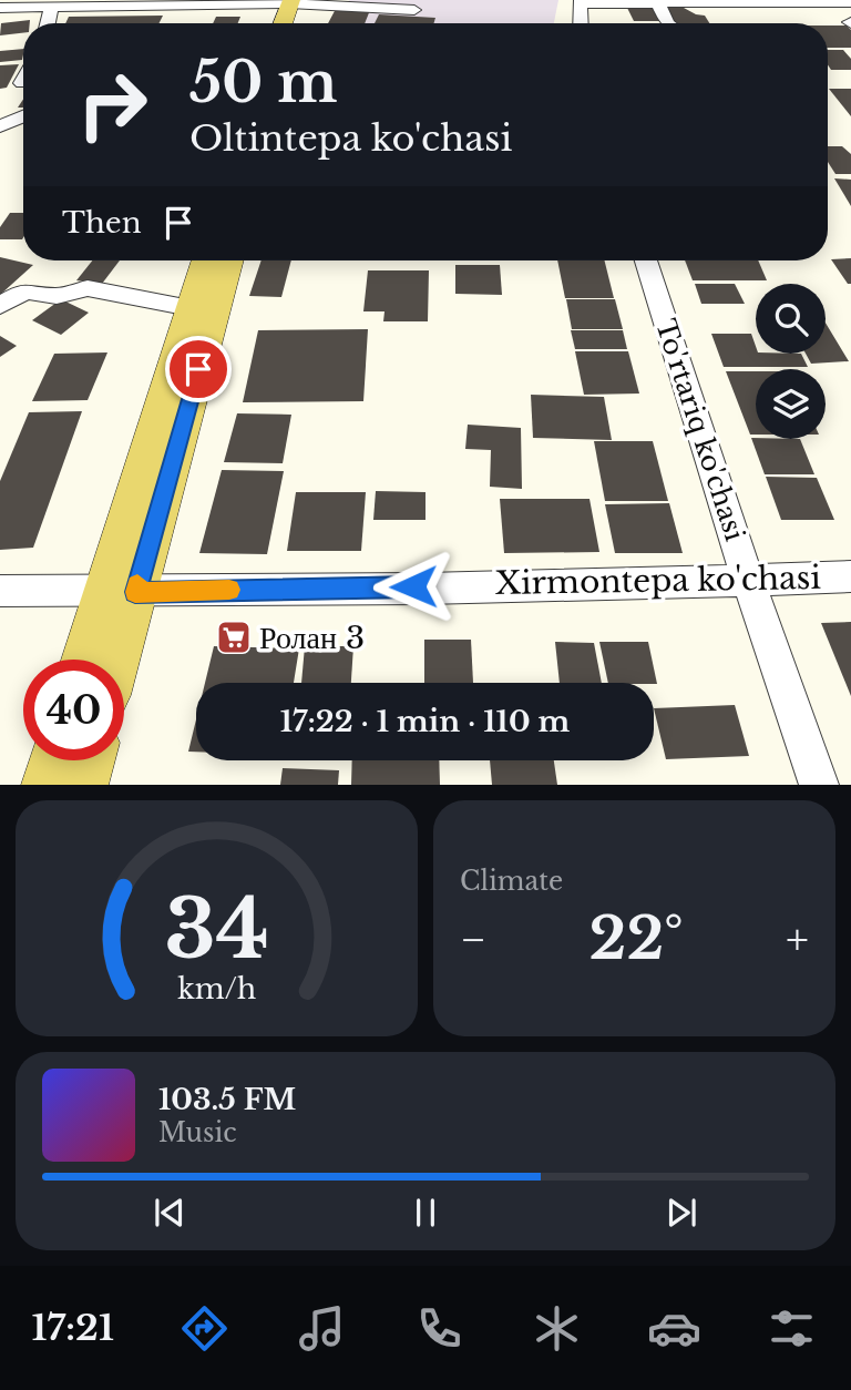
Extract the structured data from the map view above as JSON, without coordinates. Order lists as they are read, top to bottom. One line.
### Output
{"streets":{"street":["To'rtariq ko'chasi","Xirmontepa ko'chasi"]},"crossings":[["To'rtariq ko'chasi","Xirmontepa ko'chasi"]],"places":{"supermarket":["Ролан 3"]},"page":{"turn":["50 m","Oltintepa ko'chasi"],"then":"Then","limit":"40","trip":"17:22 · 1 min · 110 m","tile":"Climate","heat":["−","22°","+"],"song":["103.5 FM","Music"],"tabs":"17:21","gauge":["34","km/h"]}}
